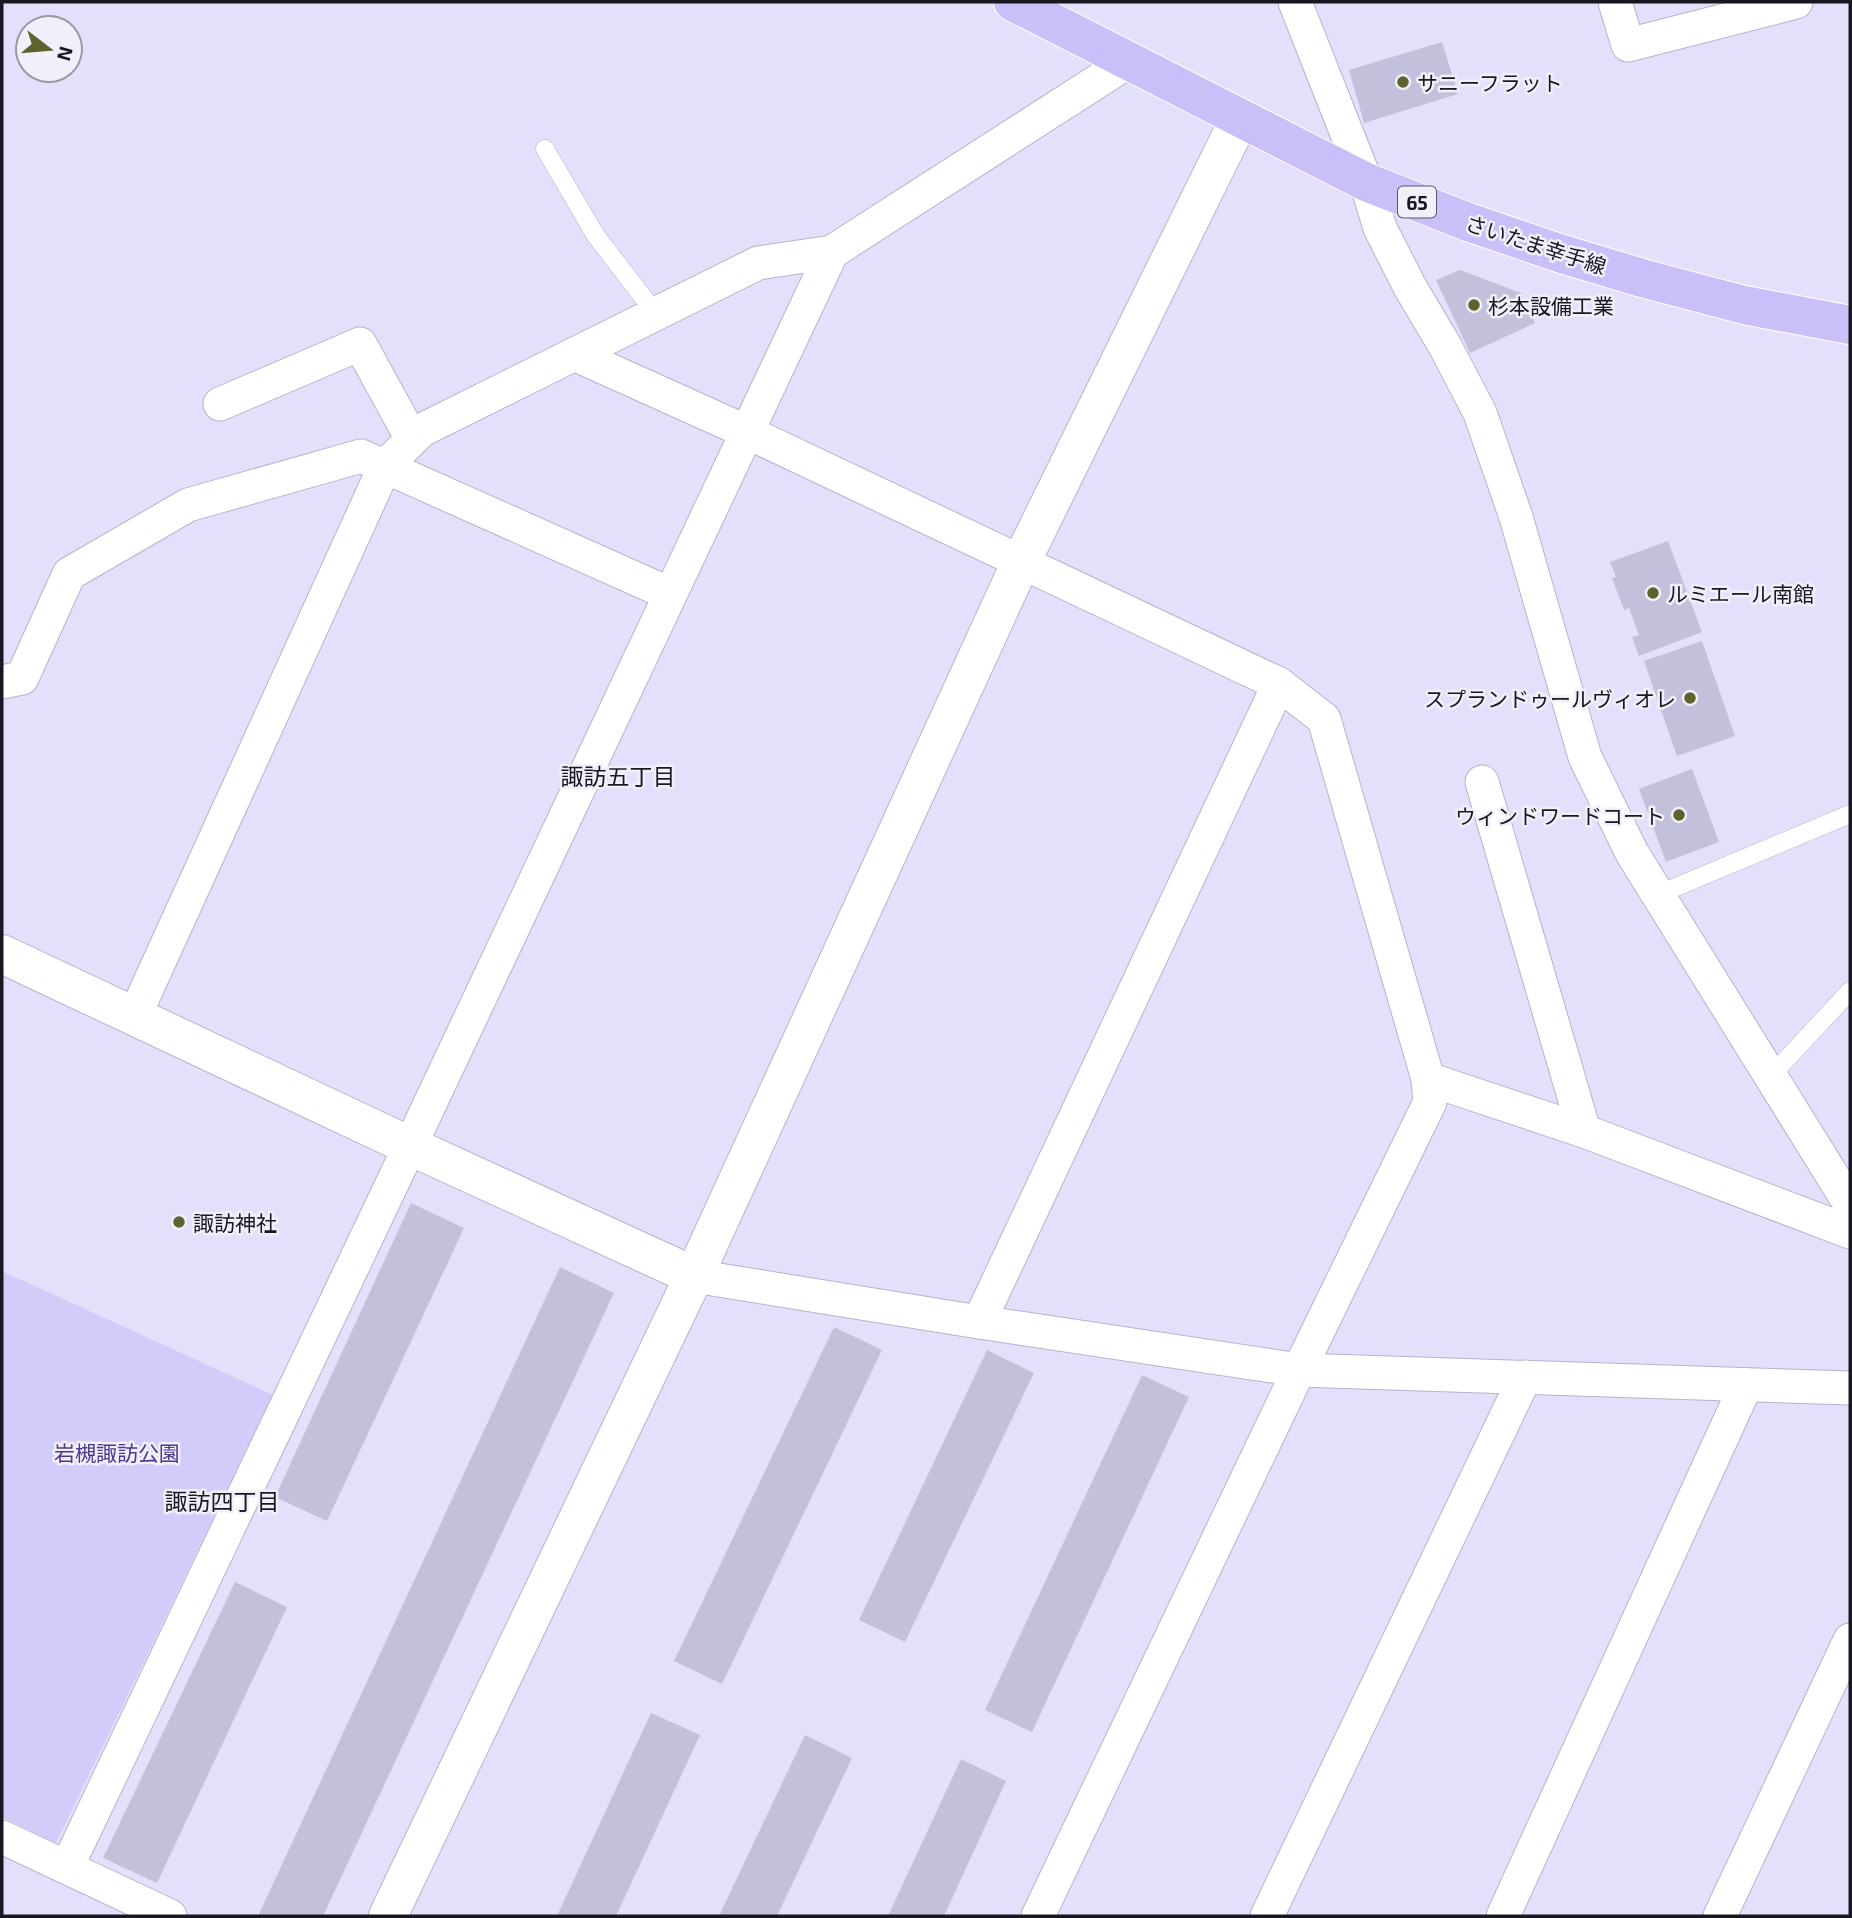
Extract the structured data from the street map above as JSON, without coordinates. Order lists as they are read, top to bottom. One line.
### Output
{"streets":{"main road":["65","さいたま幸手線"]},"districts":["諏訪五丁目","諏訪四丁目"],"parks":["岩槻諏訪公園"],"places":["サニーフラット","杉本設備工業","ルミエール南館","スプランドゥールヴィオレ","ウィンドワードコート","諏訪神社"],"north":"right"}
